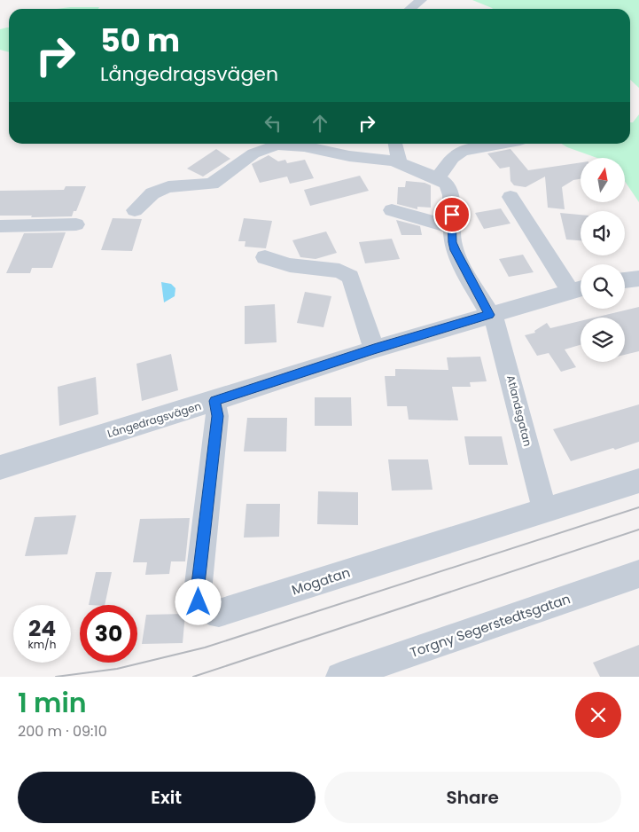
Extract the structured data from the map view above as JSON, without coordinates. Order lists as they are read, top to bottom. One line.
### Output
{"streets":{"street":["Atlandsgatan","Långedragsvägen","Mogatan","Torgny Segerstedtsgatan"]},"crossings":[["Atlandsgatan","Långedragsvägen"],["Atlandsgatan","Mogatan"],["Långedragsvägen","Mogatan"]],"north":"top","page":{"turn":["50 m","Långedragsvägen"],"speed":"24 km/h","limit":"30","heading":["1 min","200 m · 09:10"],"buttons":["Exit","Share"]}}
